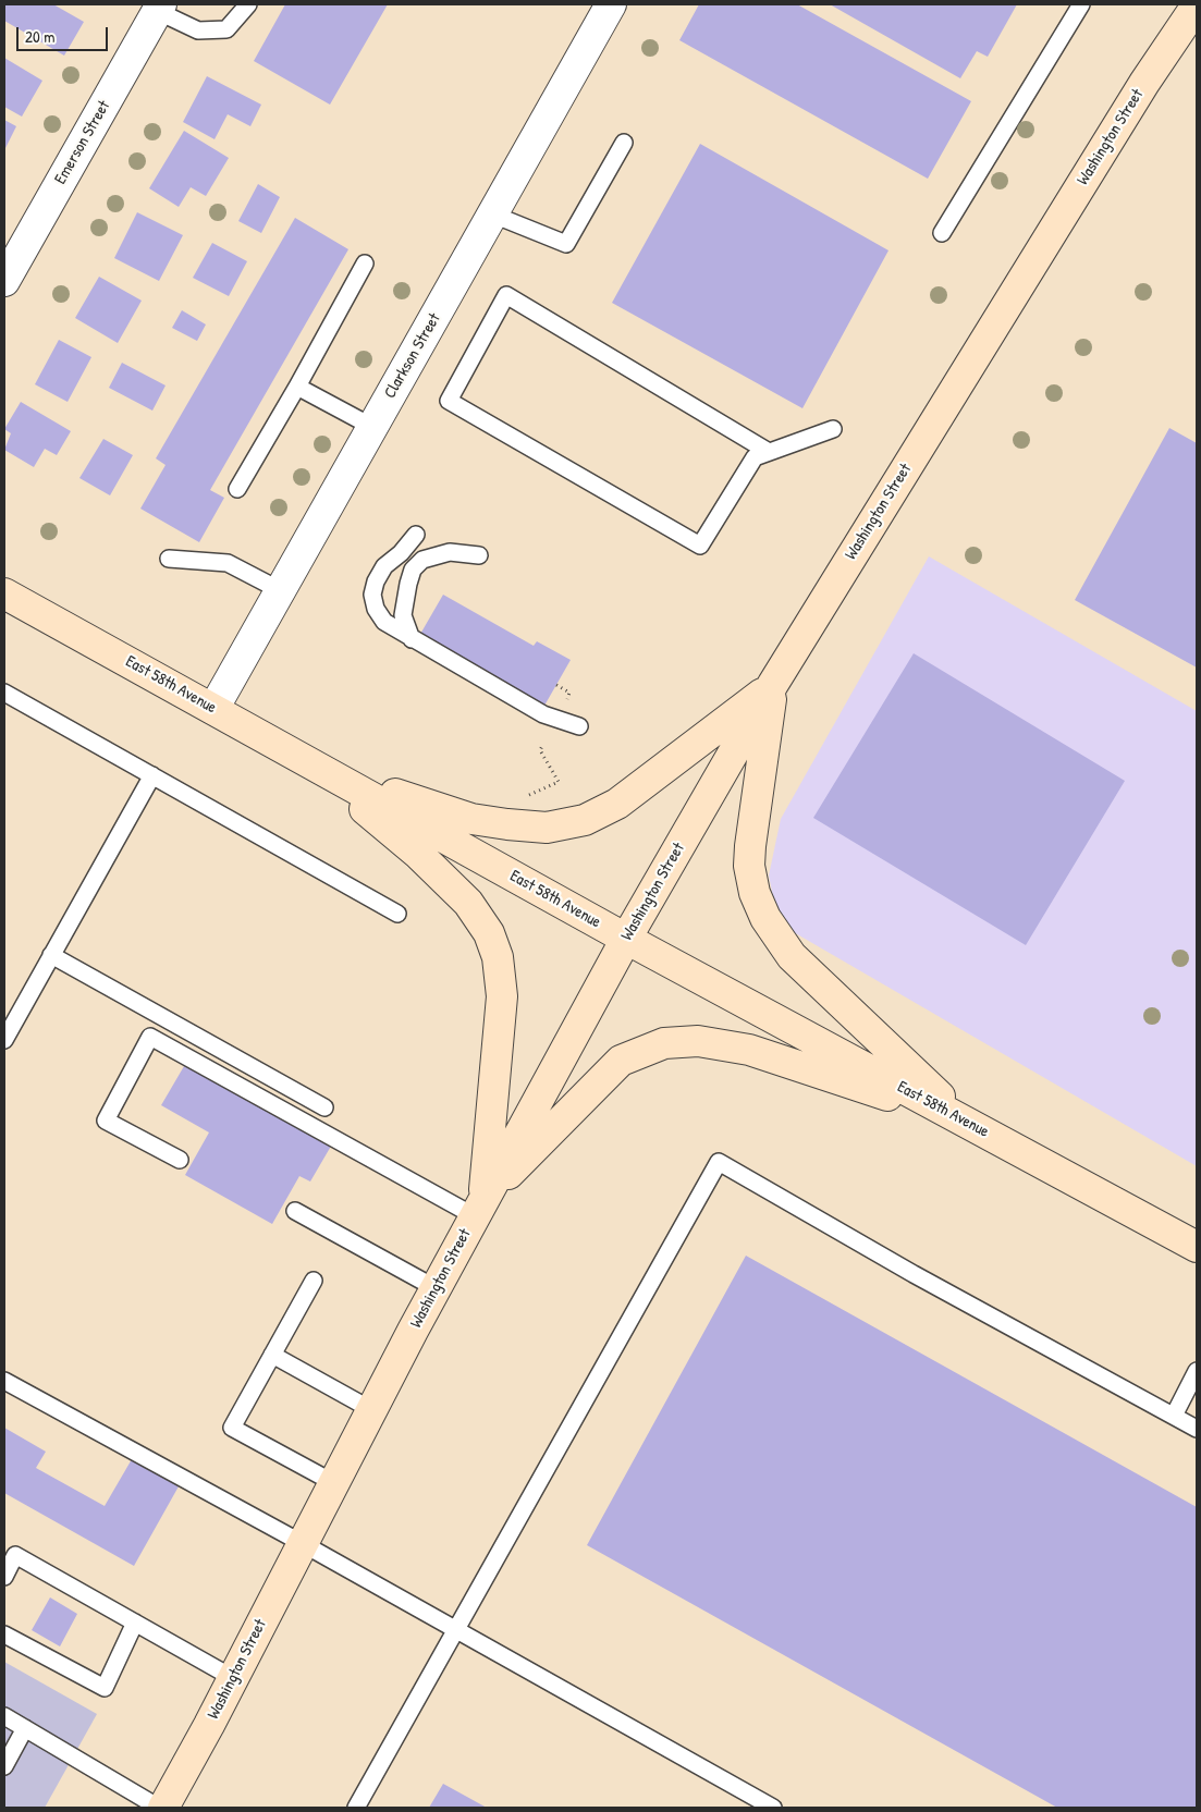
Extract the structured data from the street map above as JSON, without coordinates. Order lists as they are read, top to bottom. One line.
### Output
{"streets":{"main road":["Washington Street","East 58th Avenue"],"street":["Emerson Street","Clarkson Street"]},"crossings":[["Washington Street","East 58th Avenue"],["Clarkson Street","East 58th Avenue"]],"scale_bar":"20 m"}
